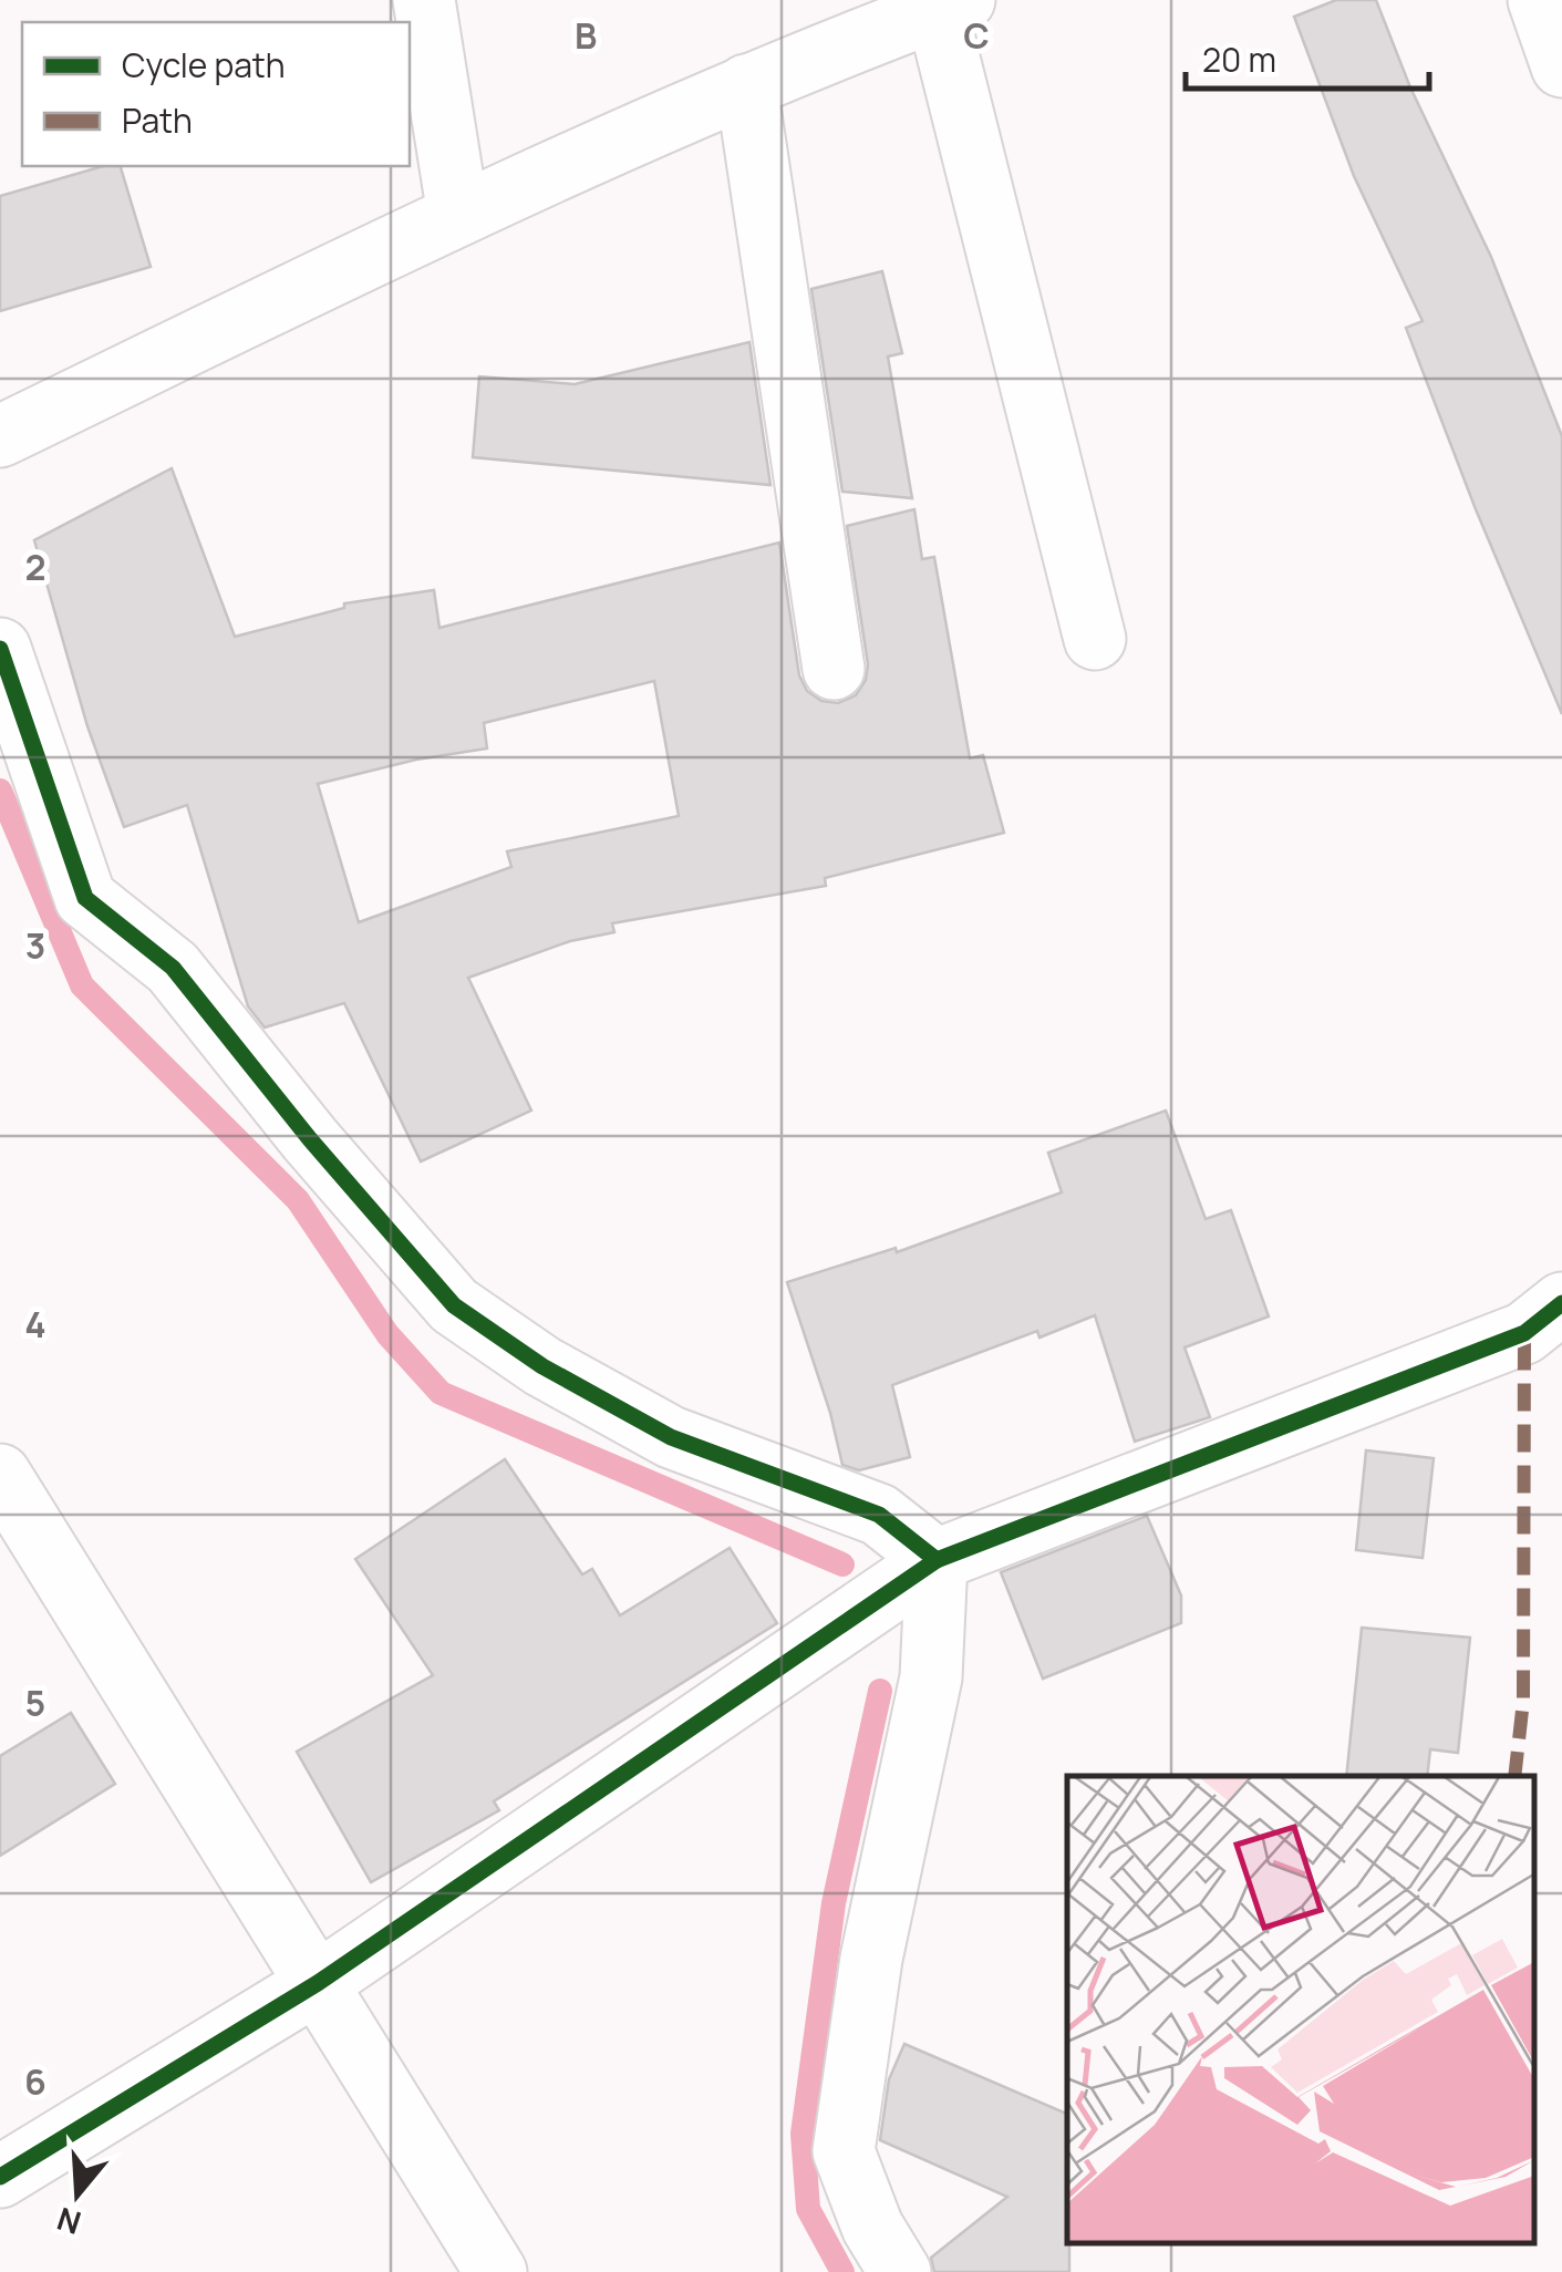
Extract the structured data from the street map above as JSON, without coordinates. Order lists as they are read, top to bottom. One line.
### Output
{"legend":["Cycle path","Path"],"scale_bar":"20 m","north":"bottom","grid":{"columns":["B","C"],"rows":["2","3","4","5","6"]}}
